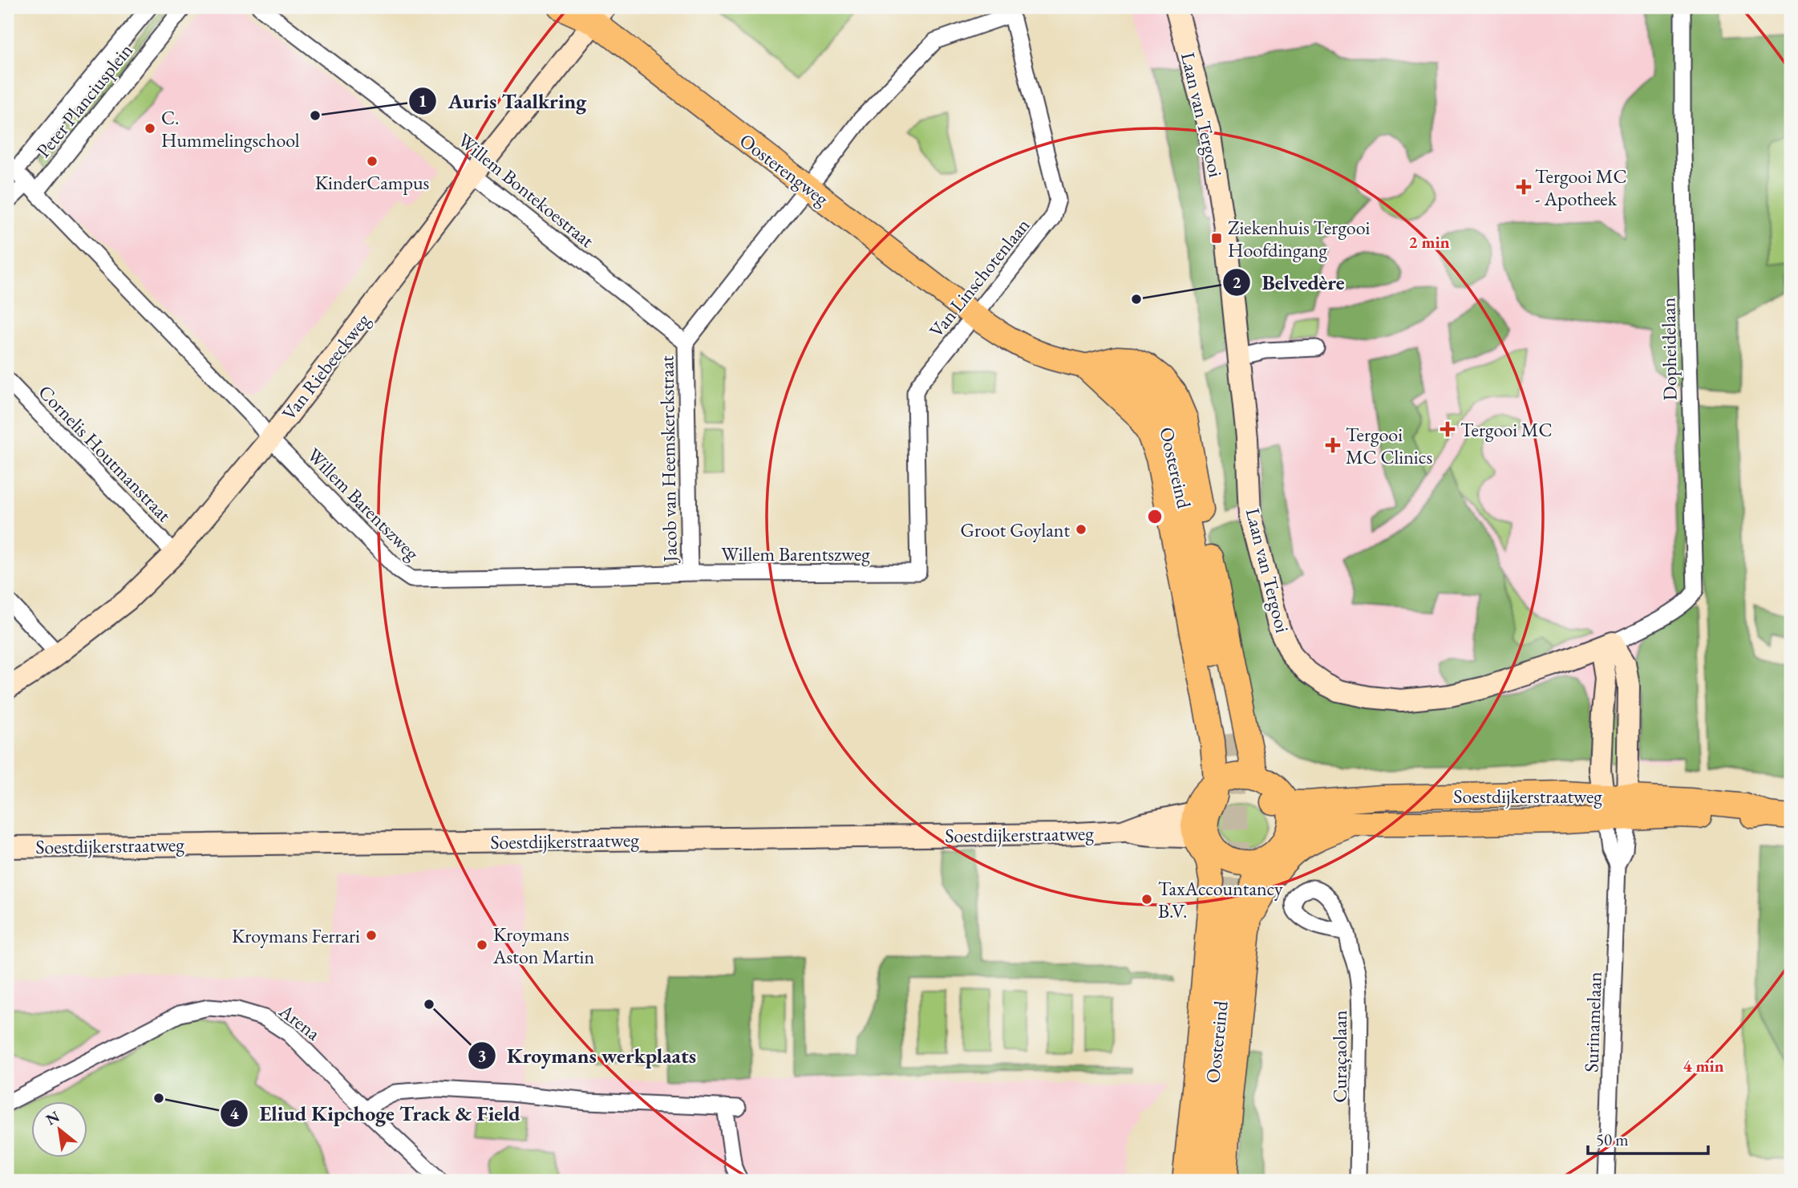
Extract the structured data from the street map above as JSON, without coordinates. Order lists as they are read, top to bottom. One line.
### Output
{"streets":{"main road":["Oosterengweg","Oostereind","Soestdijkerstraatweg"],"street":["Peter Planciusplein","Laan van Tergooi","Willem Bontekoestraat","Van Linschotenlaan","Dopheidelaan","Van Riebeeckweg","Cornelis Houtmanstraat","Jacob van Heemskerckstraat","Willem Barentszweg","Arena","Surinamelaan","Curaçaolaan"]},"crossings":[["Peter Planciusplein","Willem Barentszweg"],["Laan van Tergooi","Dopheidelaan"],["Oosterengweg","Van Linschotenlaan"],["Oosterengweg","Van Riebeeckweg"],["Oosterengweg","Jacob van Heemskerckstraat"],["Oosterengweg","Oostereind"],["Willem Bontekoestraat","Van Riebeeckweg"],["Willem Bontekoestraat","Jacob van Heemskerckstraat"],["Van Linschotenlaan","Jacob van Heemskerckstraat"],["Van Linschotenlaan","Oostereind"],["Van Linschotenlaan","Willem Barentszweg"],["Van Riebeeckweg","Cornelis Houtmanstraat"],["Van Riebeeckweg","Willem Barentszweg"],["Jacob van Heemskerckstraat","Willem Barentszweg"],["Soestdijkerstraatweg","Surinamelaan"]],"places":{"other":["Auris Taalkring","C. Hummelingschool","KinderCampus","Belvedère","Groot Goylant","TaxAccountancy B.V.","Kroymans Ferrari","Kroymans Aston Martin","Kroymans werkplaats","Eliud Kipchoge Track & Field"],"health":["Tergooi MC - Apotheek","Tergooi MC","Tergooi MC Clinics"],"transit":["Ziekenhuis Tergooi Hoofdingang"]},"scale_bar":"50 m","north":"top left","rings":["2 min","4 min"]}
